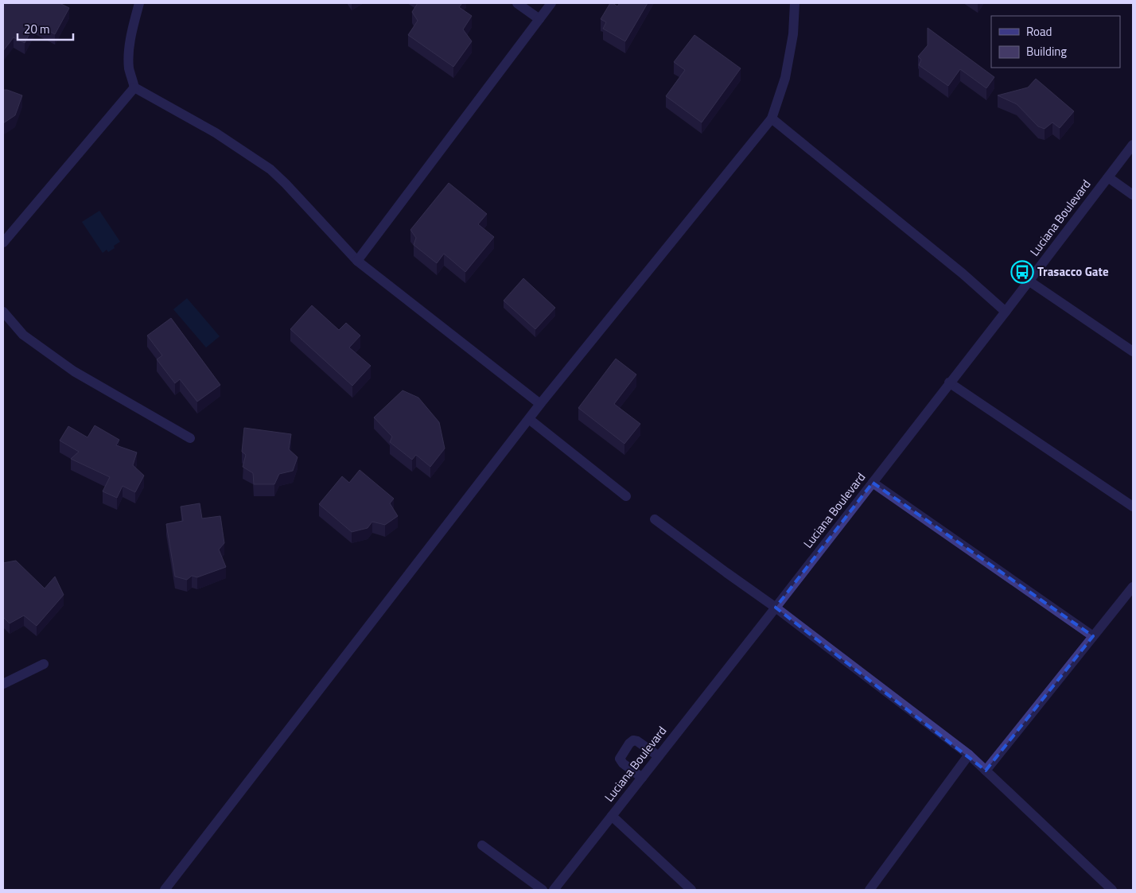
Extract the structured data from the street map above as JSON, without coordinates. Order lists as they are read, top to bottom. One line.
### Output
{"streets":{"street":["Luciana Boulevard"]},"places":{"bus stop":["Trasacco Gate"]},"legend":["Road","Building"],"scale_bar":"20 m"}
